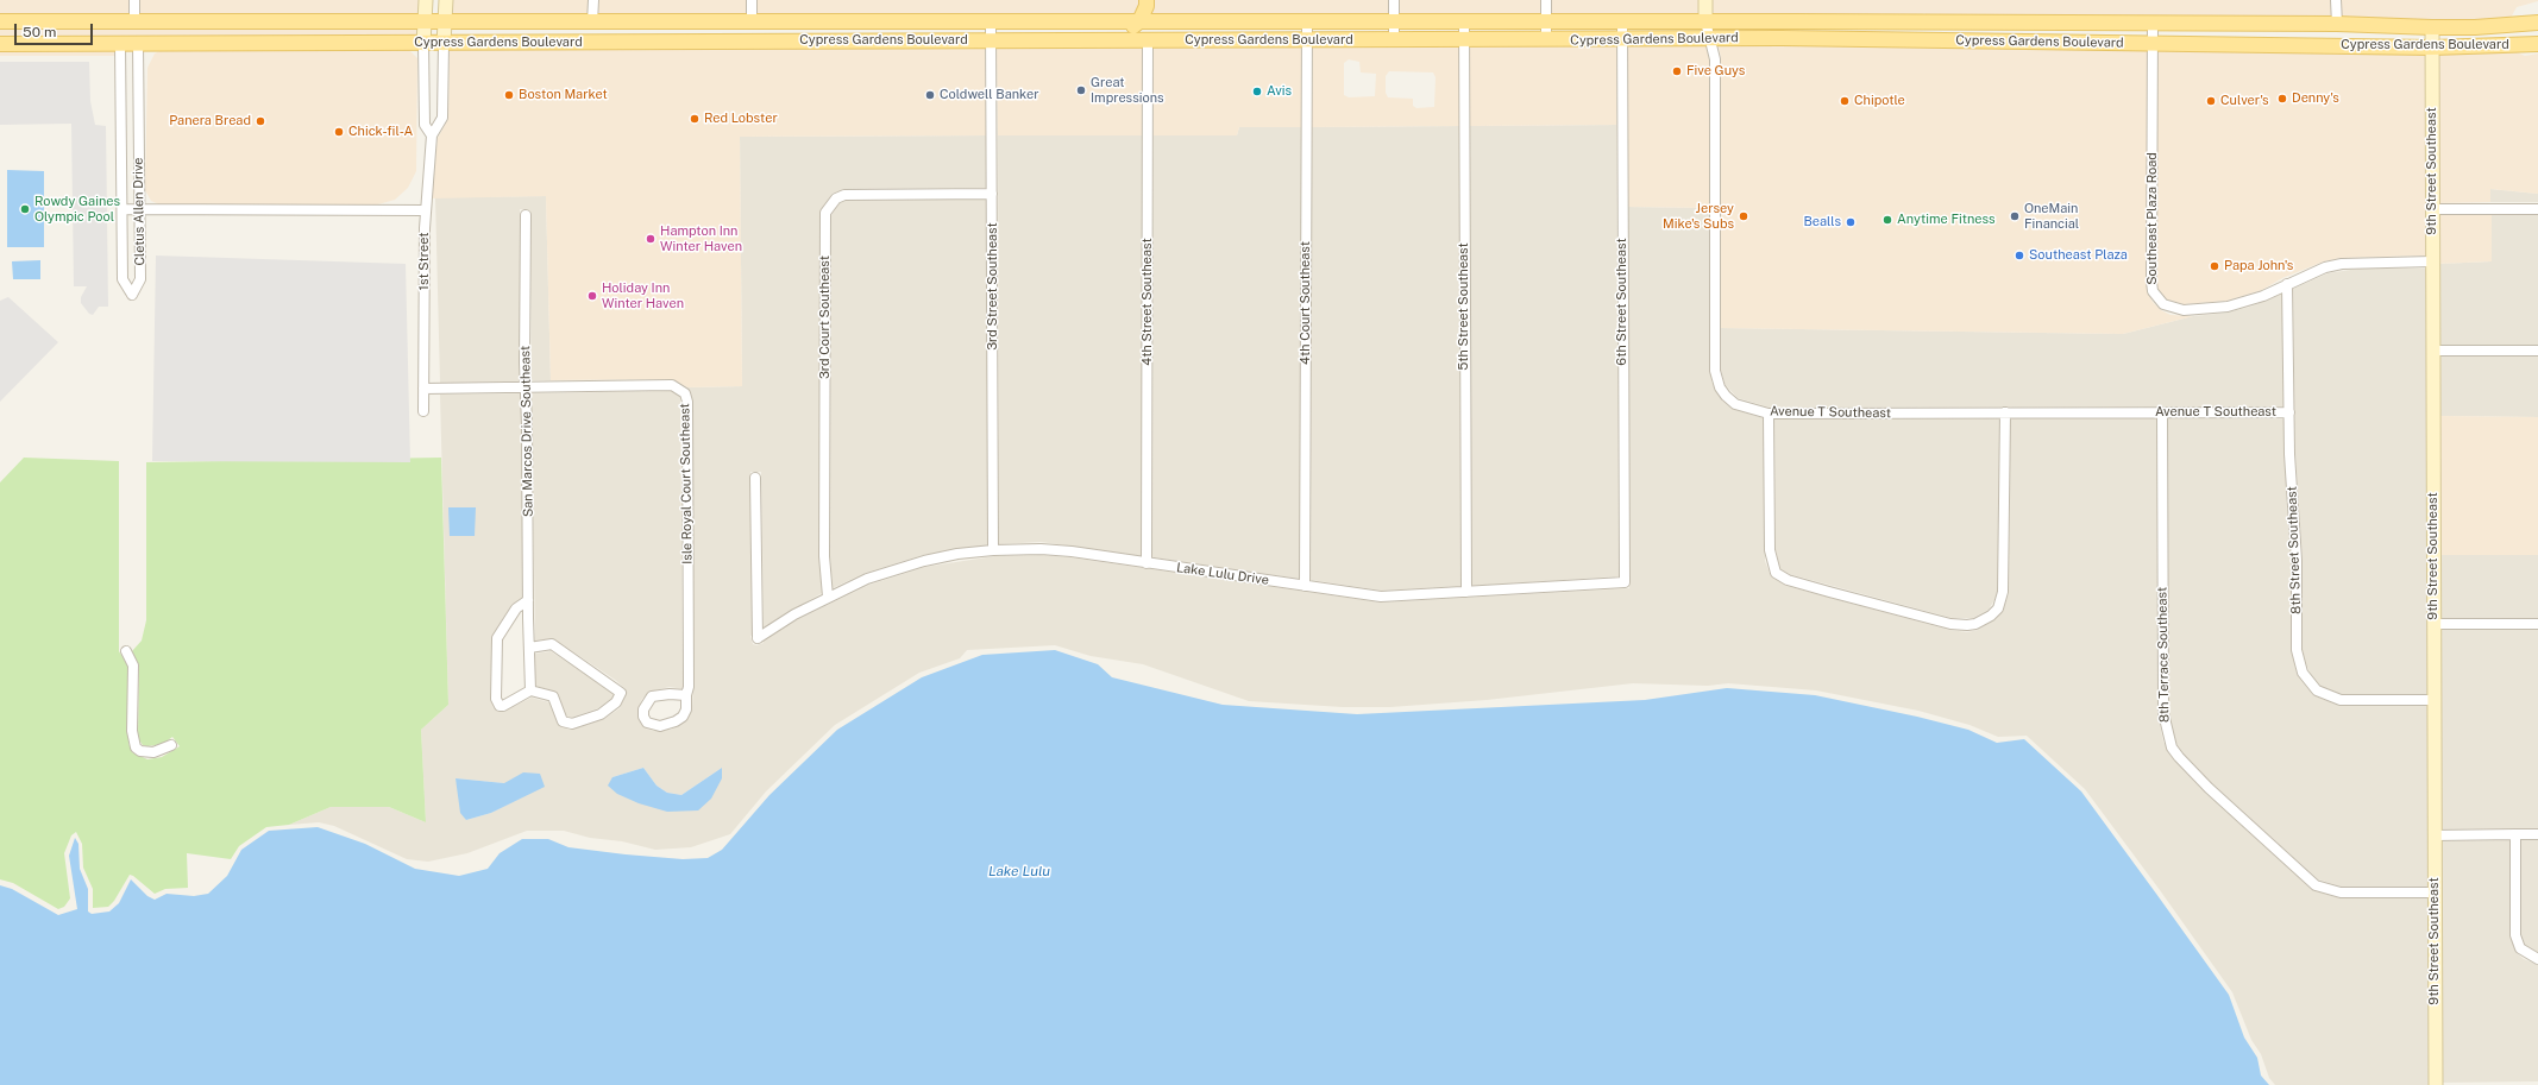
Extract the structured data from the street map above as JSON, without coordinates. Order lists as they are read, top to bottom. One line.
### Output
{"streets":{"main road":["Cypress Gardens Boulevard"],"street":["9th Street Southeast","Cletus Allen Drive","Southeast Plaza Road","1st Street","3rd Street Southeast","4th Street Southeast","6th Street Southeast","4th Court Southeast","5th Street Southeast","3rd Court Southeast","Avenue T Southeast","San Marcos Drive Southeast","Isle Royal Court Southeast","8th Street Southeast","Lake Lulu Drive","8th Terrace Southeast"]},"crossings":[["Cypress Gardens Boulevard","9th Street Southeast"],["Cypress Gardens Boulevard","Cletus Allen Drive"],["Cypress Gardens Boulevard","Southeast Plaza Road"],["Cypress Gardens Boulevard","1st Street"],["Cypress Gardens Boulevard","3rd Street Southeast"],["Cypress Gardens Boulevard","4th Street Southeast"],["Cypress Gardens Boulevard","6th Street Southeast"],["Cypress Gardens Boulevard","4th Court Southeast"],["Cypress Gardens Boulevard","5th Street Southeast"],["Cypress Gardens Boulevard","Avenue T Southeast"],["9th Street Southeast","Southeast Plaza Road"],["9th Street Southeast","8th Street Southeast"],["9th Street Southeast","8th Terrace Southeast"],["Southeast Plaza Road","8th Street Southeast"],["1st Street","Isle Royal Court Southeast"],["3rd Street Southeast","3rd Court Southeast"],["3rd Street Southeast","Lake Lulu Drive"],["4th Street Southeast","Lake Lulu Drive"],["6th Street Southeast","Lake Lulu Drive"],["4th Court Southeast","Lake Lulu Drive"],["5th Street Southeast","Lake Lulu Drive"],["3rd Court Southeast","Lake Lulu Drive"],["Avenue T Southeast","8th Street Southeast"],["Avenue T Southeast","8th Terrace Southeast"],["San Marcos Drive Southeast","Isle Royal Court Southeast"]],"water":["Lake Lulu"],"places":["Five Guys","Great Impressions","Avis","Boston Market","Coldwell Banker","Denny's","Chipotle","Culver's","Red Lobster","Panera Bread","Chick-fil-A","Rowdy Gaines Olympic Pool","Jersey Mike's Subs","OneMain Financial","Anytime Fitness","Bealls","Hampton Inn Winter Haven","Southeast Plaza","Papa John's","Holiday Inn Winter Haven"],"scale_bar":"50 m"}
